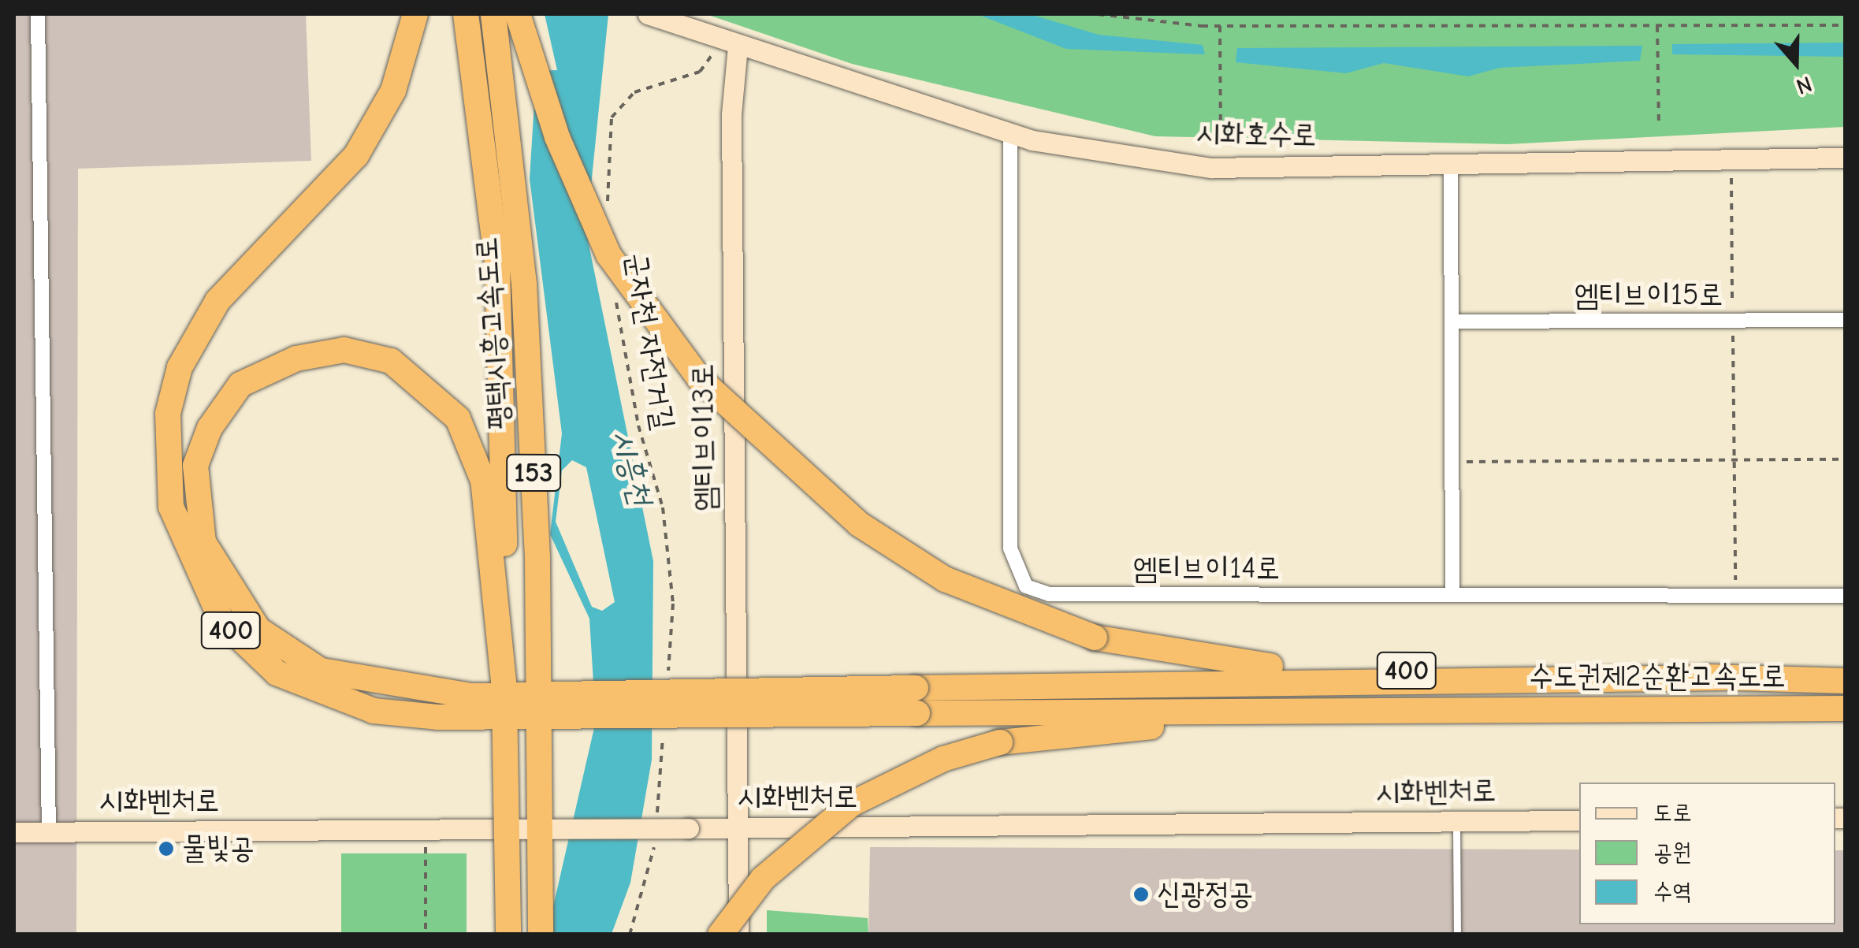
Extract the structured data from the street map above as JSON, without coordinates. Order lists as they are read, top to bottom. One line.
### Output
{"streets":{"highway":["평택시흥고속도로","153","400","수도권제2순환고속도로"],"street":["시화호수로","엠티브이15로","엠티브이13로","엠티브이14로","시화벤처로"],"path":["군자천 자전거길"]},"crossings":[["시화호수로","엠티브이13로"],["시화호수로","엠티브이14로"],["엠티브이13로","시화벤처로"],["400","수도권제2순환고속도로"]],"water":["시흥천"],"places":["물빛공","신광정공"],"legend":["도로","공원","수역"],"north":"bottom"}
